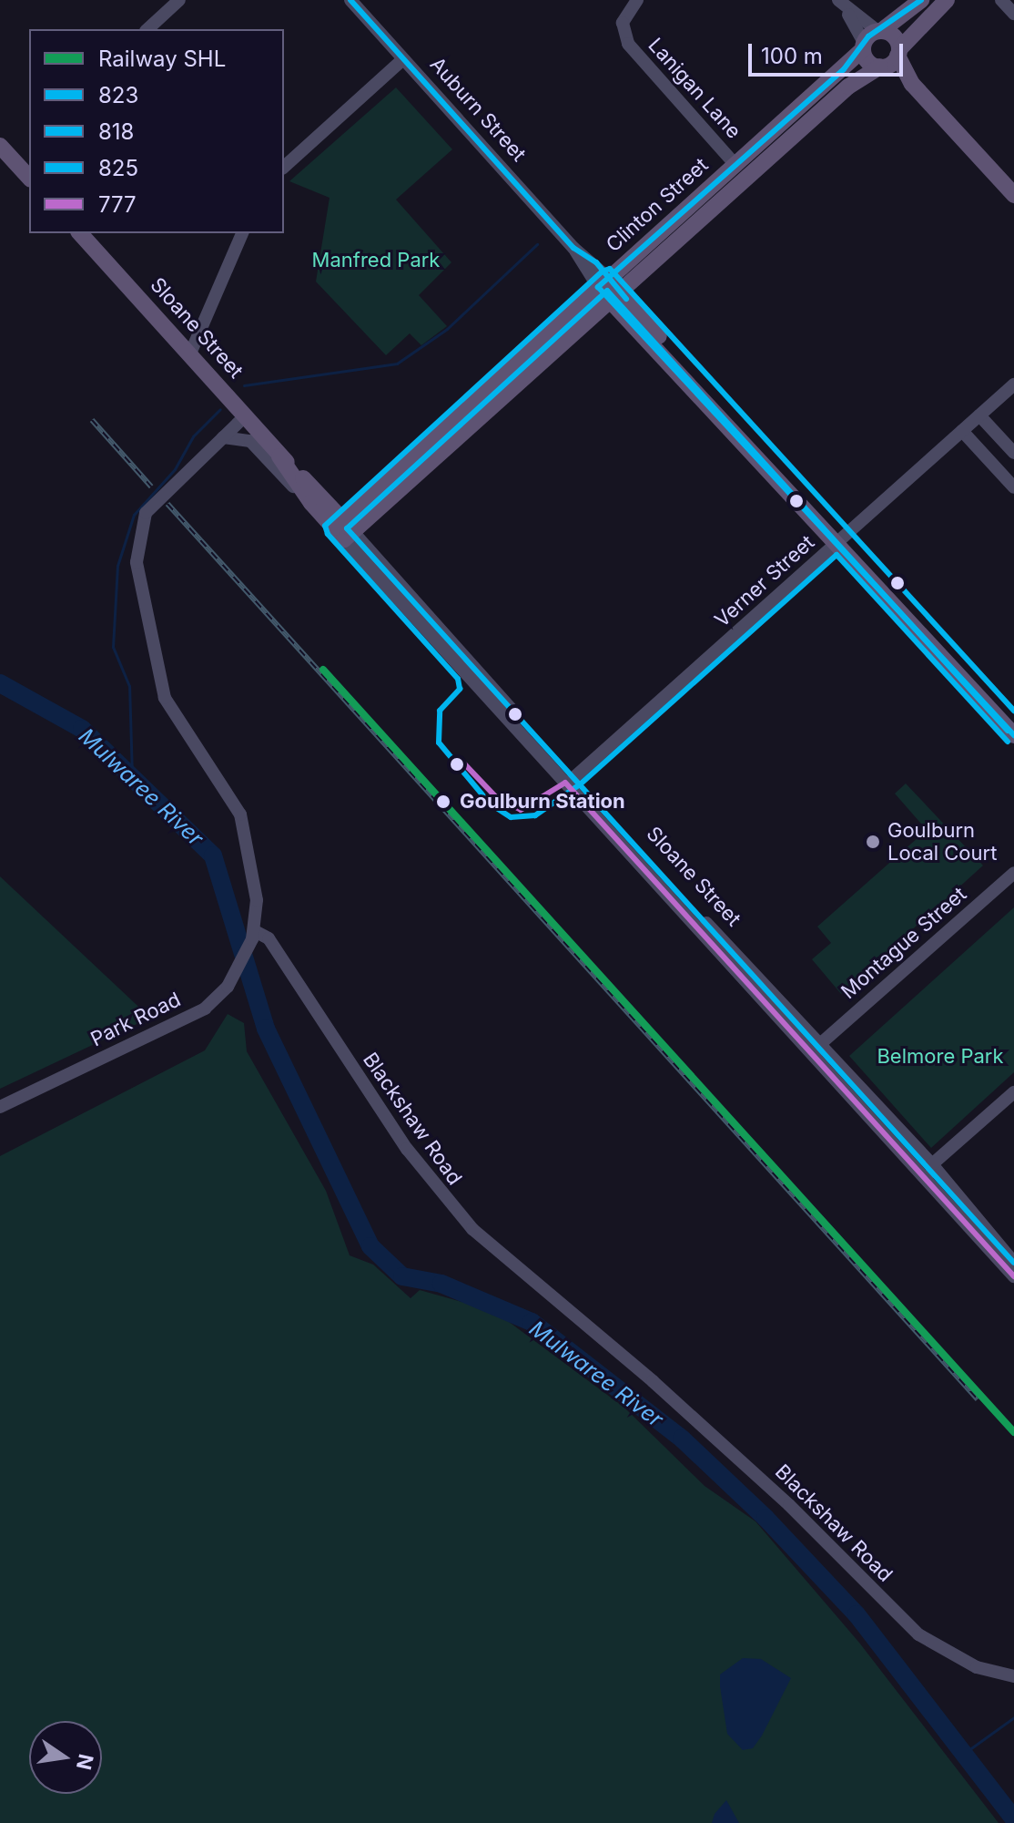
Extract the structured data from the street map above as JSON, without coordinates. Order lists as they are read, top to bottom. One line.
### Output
{"streets":{"main road":["Auburn Street","Clinton Street","Sloane Street"],"street":["Lanigan Lane","Verner Street","Montague Street","Park Road","Blackshaw Road"]},"crossings":[["Lanigan Lane","Clinton Street"],["Auburn Street","Clinton Street"],["Auburn Street","Verner Street"],["Clinton Street","Sloane Street"],["Sloane Street","Verner Street"],["Sloane Street","Montague Street"],["Park Road","Blackshaw Road"]],"water":["Mulwaree River"],"parks":["Manfred Park","Belmore Park"],"places":["Goulburn Station","Goulburn Local Court"],"lines":["transit line 823","transit line 818","transit line 825","rail line SHL","transit line 777"],"legend":["Railway SHL","823","818","825","777"],"scale_bar":"100 m","north":"right"}
